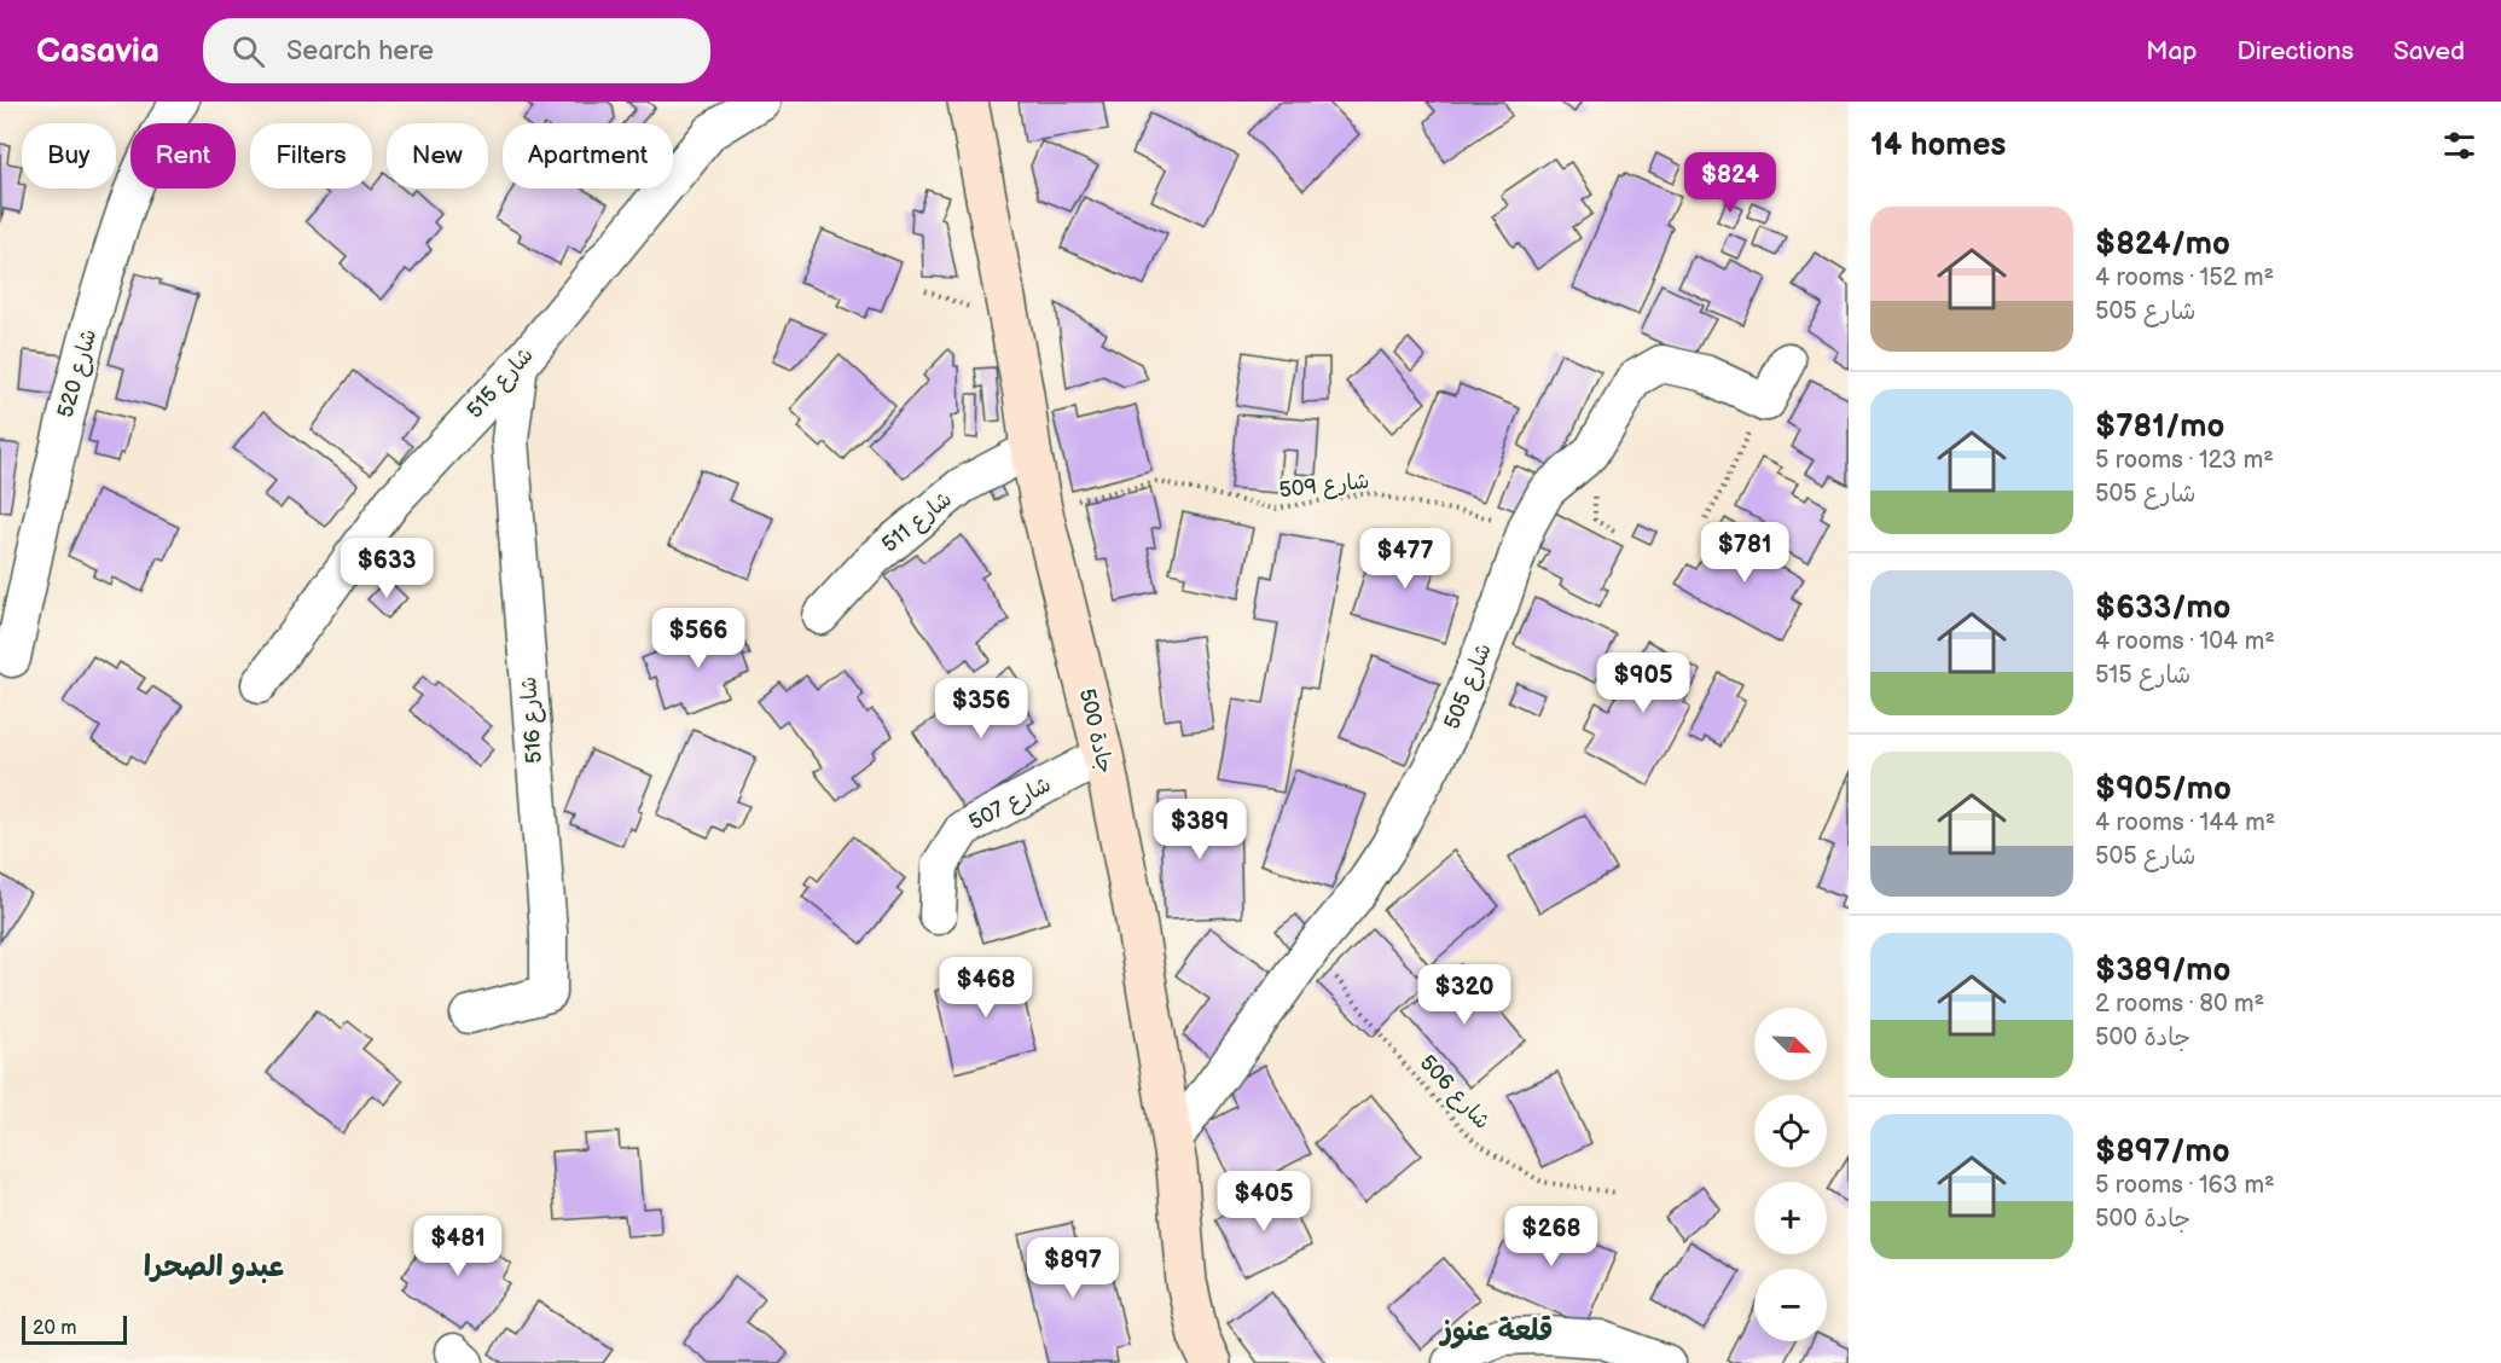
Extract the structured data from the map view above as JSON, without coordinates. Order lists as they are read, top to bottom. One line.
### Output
{"streets":{"main road":["جادة 500"],"street":["شارع 520","شارع 515","شارع 511","شارع 505","شارع 516","شارع 507"],"path":["شارع 509","شارع 506"]},"crossings":[["شارع 515","شارع 516"],["شارع 509","شارع 505"],["شارع 509","جادة 500"],["شارع 511","جادة 500"],["شارع 505","جادة 500"],["شارع 505","شارع 506"],["جادة 500","شارع 507"]],"districts":["عبدو الصحرا","قلعة عنوز"],"scale_bar":"20 m","north":"bottom right","page":{"header":"Casavia","search":"Search here","nav":["Map","Directions","Saved"],"heading":"14 homes","chip":["Buy","Rent","Filters","New","Apartment"],"price":["$824","$781","$477","$633","$566","$905","$356","$389","$468","$320","$405","$268","$481","$897"],"list":[{"name":"$824/mo","note":"4 rooms · 152 m² · شارع 505"},{"name":"$781/mo","note":"5 rooms · 123 m² · شارع 505"},{"name":"$633/mo","note":"4 rooms · 104 m² · شارع 515"},{"name":"$905/mo","note":"4 rooms · 144 m² · شارع 505"},{"name":"$389/mo","note":"2 rooms · 80 m² · جادة 500"},{"name":"$897/mo","note":"5 rooms · 163 m² · جادة 500"}],"map_buttons":["+","−"],"scale":"20 m"}}
